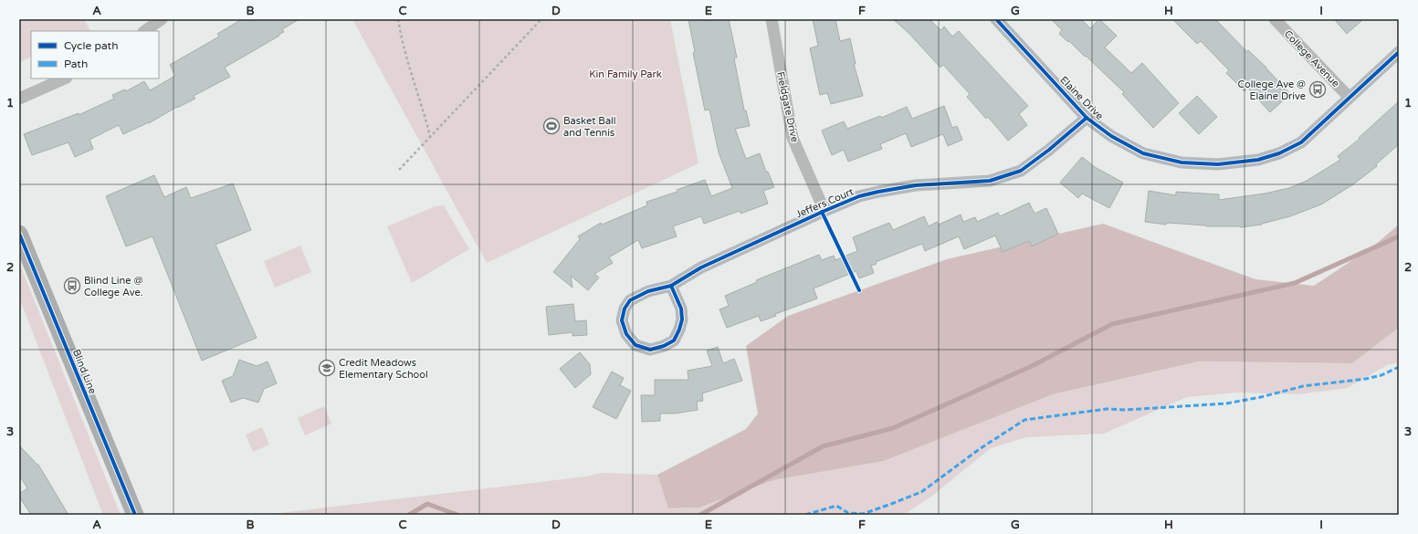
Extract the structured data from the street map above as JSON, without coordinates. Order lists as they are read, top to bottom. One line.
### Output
{"streets":{"street":["College Avenue","Elaine Drive","Fieldgate Drive","Jeffers Court","Blind Line"]},"crossings":[["College Avenue","Elaine Drive"],["Elaine Drive","Jeffers Court"],["Fieldgate Drive","Jeffers Court"]],"parks":["Kin Family Park"],"places":{"bus stop":["College Ave @ Elaine Drive","Blind Line @ College Ave."],"sports":["Basket Ball and Tennis"],"school or university":["Credit Meadows Elementary School"]},"legend":["Cycle path","Path"],"grid":{"columns":["A","B","C","D","E","F","G","H","I"],"rows":["1","2","3"]}}
